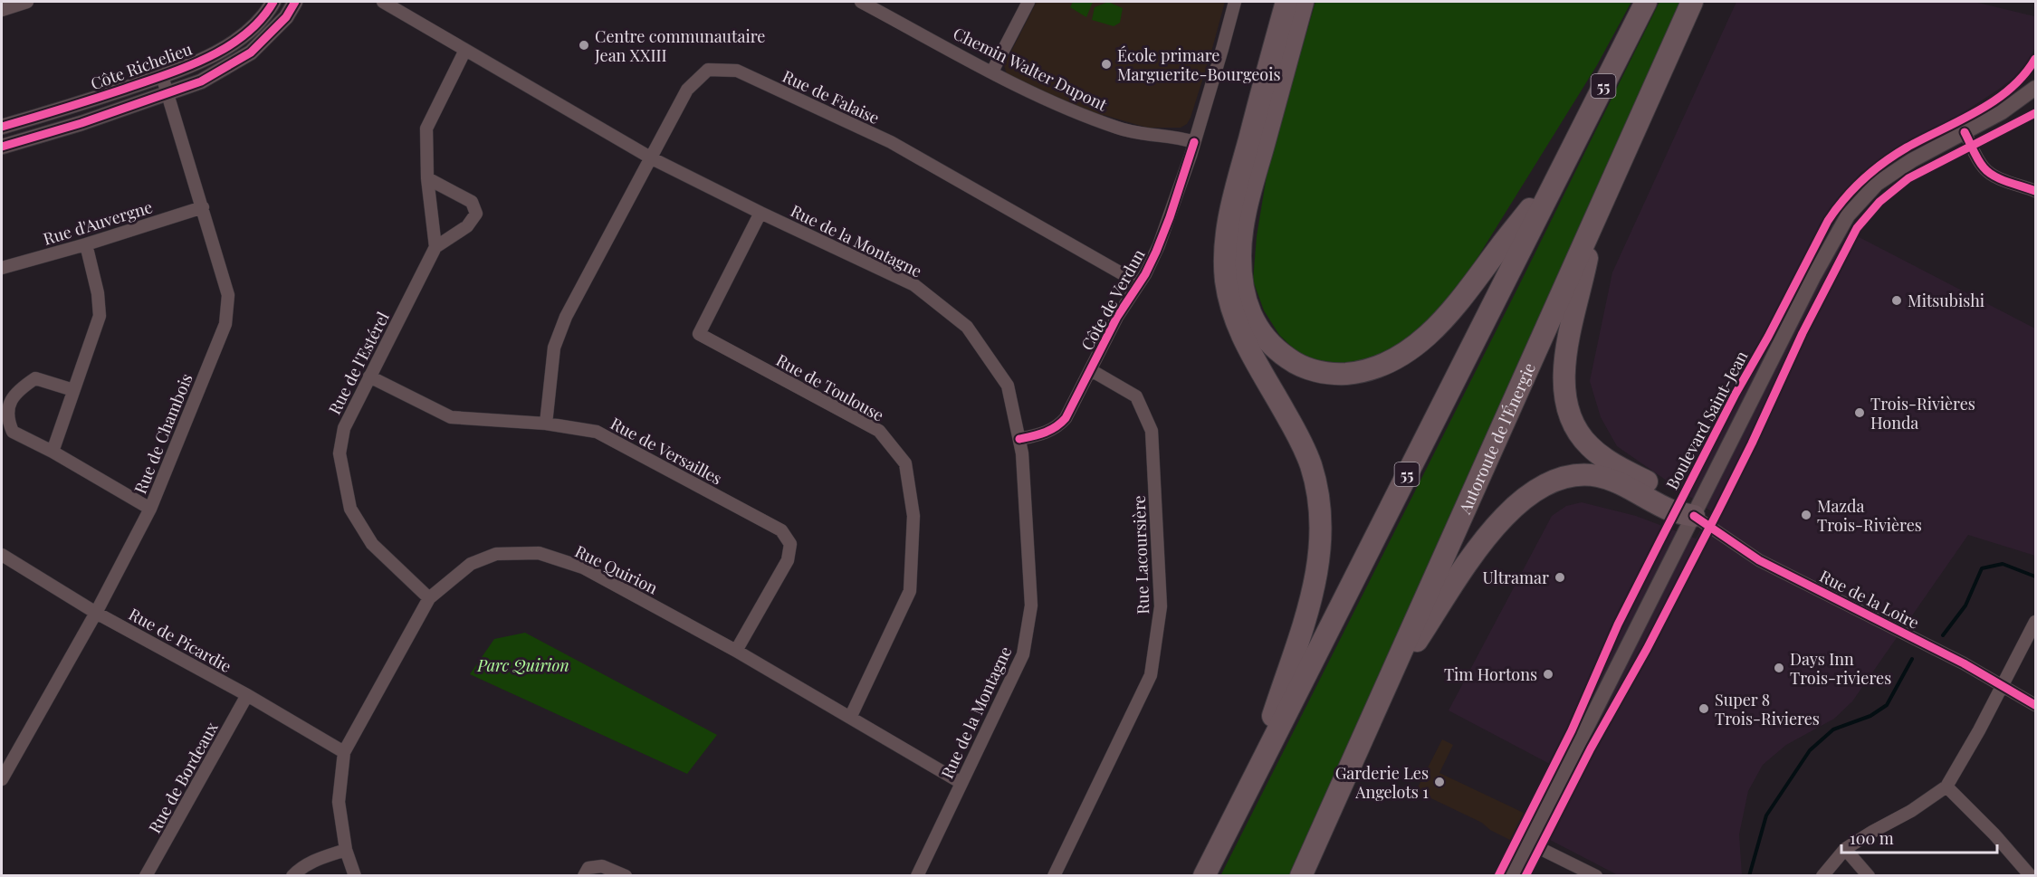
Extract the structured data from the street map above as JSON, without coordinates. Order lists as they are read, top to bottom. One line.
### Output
{"streets":{"highway":["55","Autoroute de l'Énergie"],"street":["Côte Richelieu","Chemin Walter Dupont","Rue de Falaise","Rue d'Auvergne","Rue de la Montagne","Côte de Verdun","Rue de l'Estérel","Rue de Toulouse","Boulevard Saint-Jean","Rue de Chambois","Rue de Versailles","Rue Lacoursière","Rue Quirion","Rue de la Loire","Rue de Picardie","Rue de Bordeaux"]},"crossings":[["Côte Richelieu","Rue de Chambois"],["Chemin Walter Dupont","Côte de Verdun"],["Rue de Falaise","Rue de la Montagne"],["Rue de Falaise","Côte de Verdun"],["Rue de Falaise","Rue de Versailles"],["Rue d'Auvergne","Rue de Chambois"],["Rue de la Montagne","Côte de Verdun"],["Rue de la Montagne","Rue de Toulouse"],["Rue de la Montagne","Rue Quirion"],["Côte de Verdun","Rue Lacoursière"],["Rue de l'Estérel","Rue de Versailles"],["Rue de l'Estérel","Rue Quirion"],["Rue de Toulouse","Rue Quirion"],["Boulevard Saint-Jean","Rue de la Loire"],["Rue de Chambois","Rue de Picardie"],["Rue de Versailles","Rue Quirion"],["Rue Quirion","Rue de Picardie"],["Rue de Picardie","Rue de Bordeaux"]],"parks":["Parc Quirion"],"places":["Centre communautaire Jean XXIII","École primare Marguerite-Bourgeois","Mitsubishi","Trois-Rivières Honda","Mazda Trois-Rivières","Ultramar","Days Inn Trois-rivieres","Tim Hortons","Super 8 Trois-Rivieres","Garderie Les Angelots 1"],"scale_bar":"100 m"}
